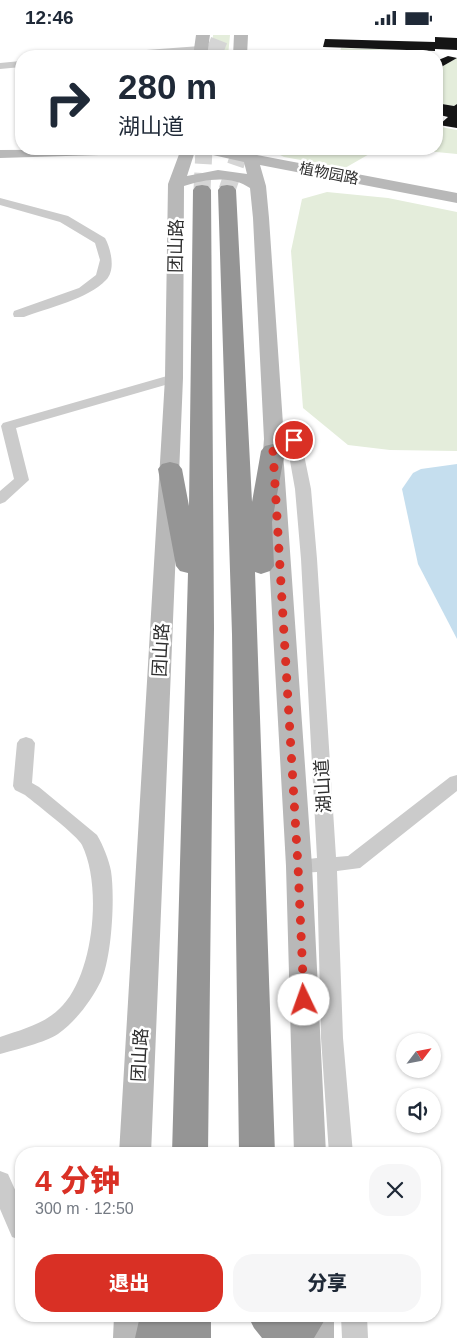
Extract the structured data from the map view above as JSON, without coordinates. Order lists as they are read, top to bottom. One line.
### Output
{"streets":{"highway":["团山路"],"main road":["植物园路"],"street":["湖山道"]},"north":"top right","page":{"status":"12:46","turn":["280 m","湖山道"],"heading":["4 分钟","300 m · 12:50"],"buttons":["退出","分享"]}}
